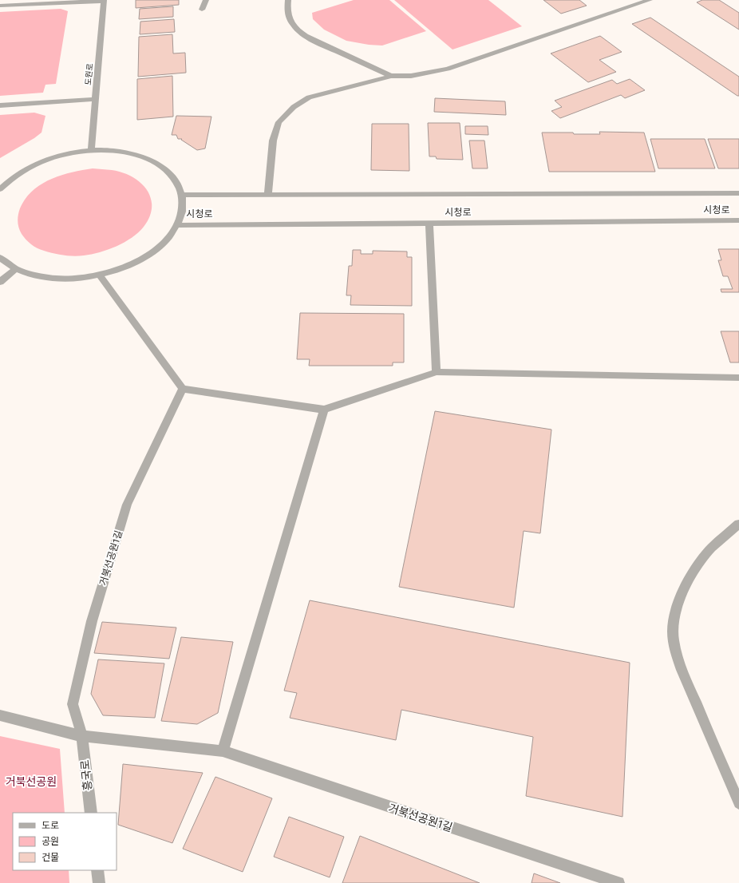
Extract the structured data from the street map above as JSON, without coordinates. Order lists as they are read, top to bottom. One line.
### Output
{"streets":{"street":["도원로","시청로","거북선공원1길","흥국로"]},"crossings":[["거북선공원1길","흥국로"]],"parks":["거북선공원"],"legend":["도로","공원","건물"]}
